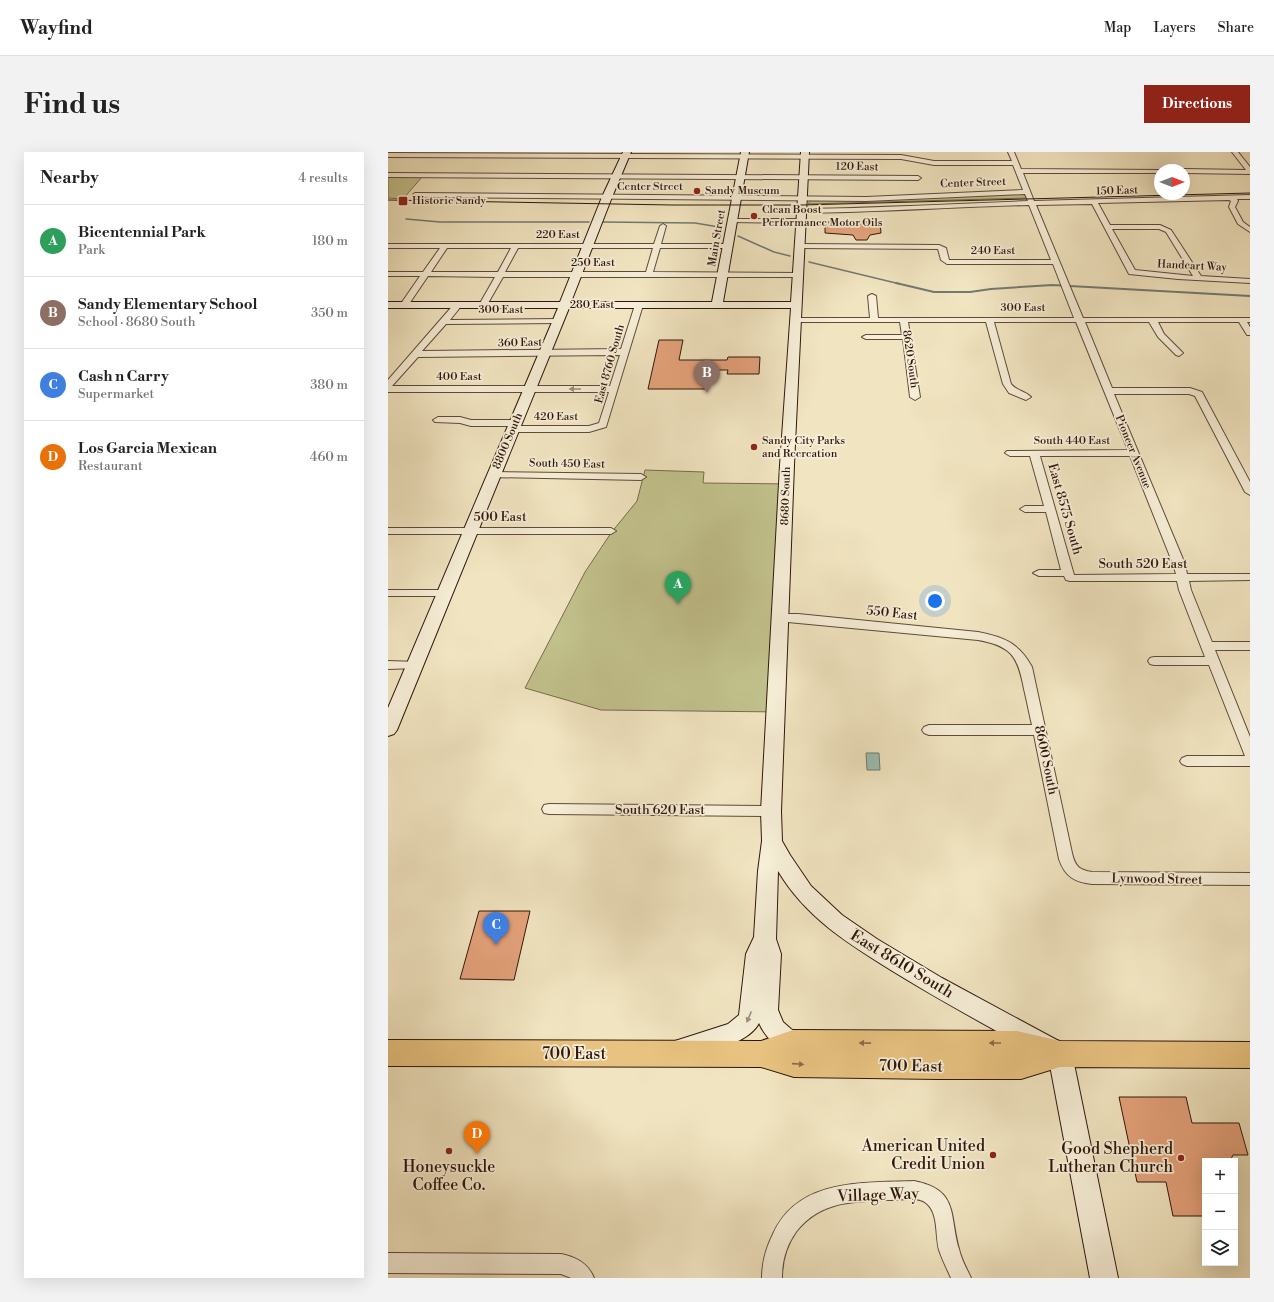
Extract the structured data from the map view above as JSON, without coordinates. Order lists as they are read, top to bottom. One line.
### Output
{"streets":{"main road":["700 East"],"street":["120 East","Center Street","150 East","220 East","Main Street","240 East","250 East","Handcart Way","280 East","300 East","360 East","8620 South","East 8760 South","400 East","420 East","8800 South","South 440 East","Pioneer Avenue","South 450 East","8680 South","East 8575 South","500 East","South 520 East","550 East","8600 South","South 620 East","Lynwood Street","East 8610 South","Village Way"]},"crossings":[["120 East","Main Street"],["120 East","8800 South"],["120 East","8680 South"],["Center Street","Main Street"],["Center Street","8800 South"],["Center Street","Pioneer Avenue"],["Center Street","8680 South"],["150 East","Main Street"],["150 East","Pioneer Avenue"],["150 East","8680 South"],["220 East","Main Street"],["220 East","8800 South"],["Main Street","250 East"],["Main Street","280 East"],["240 East","Pioneer Avenue"],["240 East","8680 South"],["250 East","8800 South"],["250 East","8680 South"],["280 East","East 8760 South"],["280 East","8800 South"],["280 East","8680 South"],["300 East","8620 South"],["300 East","8800 South"],["300 East","Pioneer Avenue"],["300 East","8680 South"],["360 East","East 8760 South"],["360 East","8800 South"],["East 8760 South","400 East"],["East 8760 South","420 East"],["400 East","8800 South"],["420 East","8800 South"],["8800 South","South 450 East"],["8800 South","500 East"],["South 440 East","Pioneer Avenue"],["South 440 East","East 8575 South"],["Pioneer Avenue","South 520 East"],["8680 South","550 East"],["8680 South","South 620 East"],["8680 South","East 8610 South"],["East 8575 South","South 520 East"],["550 East","8600 South"],["8600 South","Lynwood Street"],["East 8610 South","700 East"]],"one_way":["400 East"],"places":{"other":["Sandy Museum","Clean Boost Performance Motor Oils","Sandy City Parks and Recreation","Honeysuckle Coffee Co.","American United Credit Union","Good Shepherd Lutheran Church"],"transit":["Historic Sandy"]},"north":"right","page":{"header":"Wayfind","nav":["Map","Layers","Share"],"buttons":"Directions","title":"Find us","heading":["Nearby","4 results"],"list":[{"mark":"A","name":"Bicentennial Park","note":"Park","value":"180 m"},{"mark":"B","name":"Sandy Elementary School","note":"School · 8680 South","value":"350 m"},{"mark":"C","name":"Cash n Carry","note":"Supermarket","value":"380 m"},{"mark":"D","name":"Los Garcia Mexican","note":"Restaurant","value":"460 m"}],"pins":["B","A","C","D"],"map_buttons":["+","−"]}}
